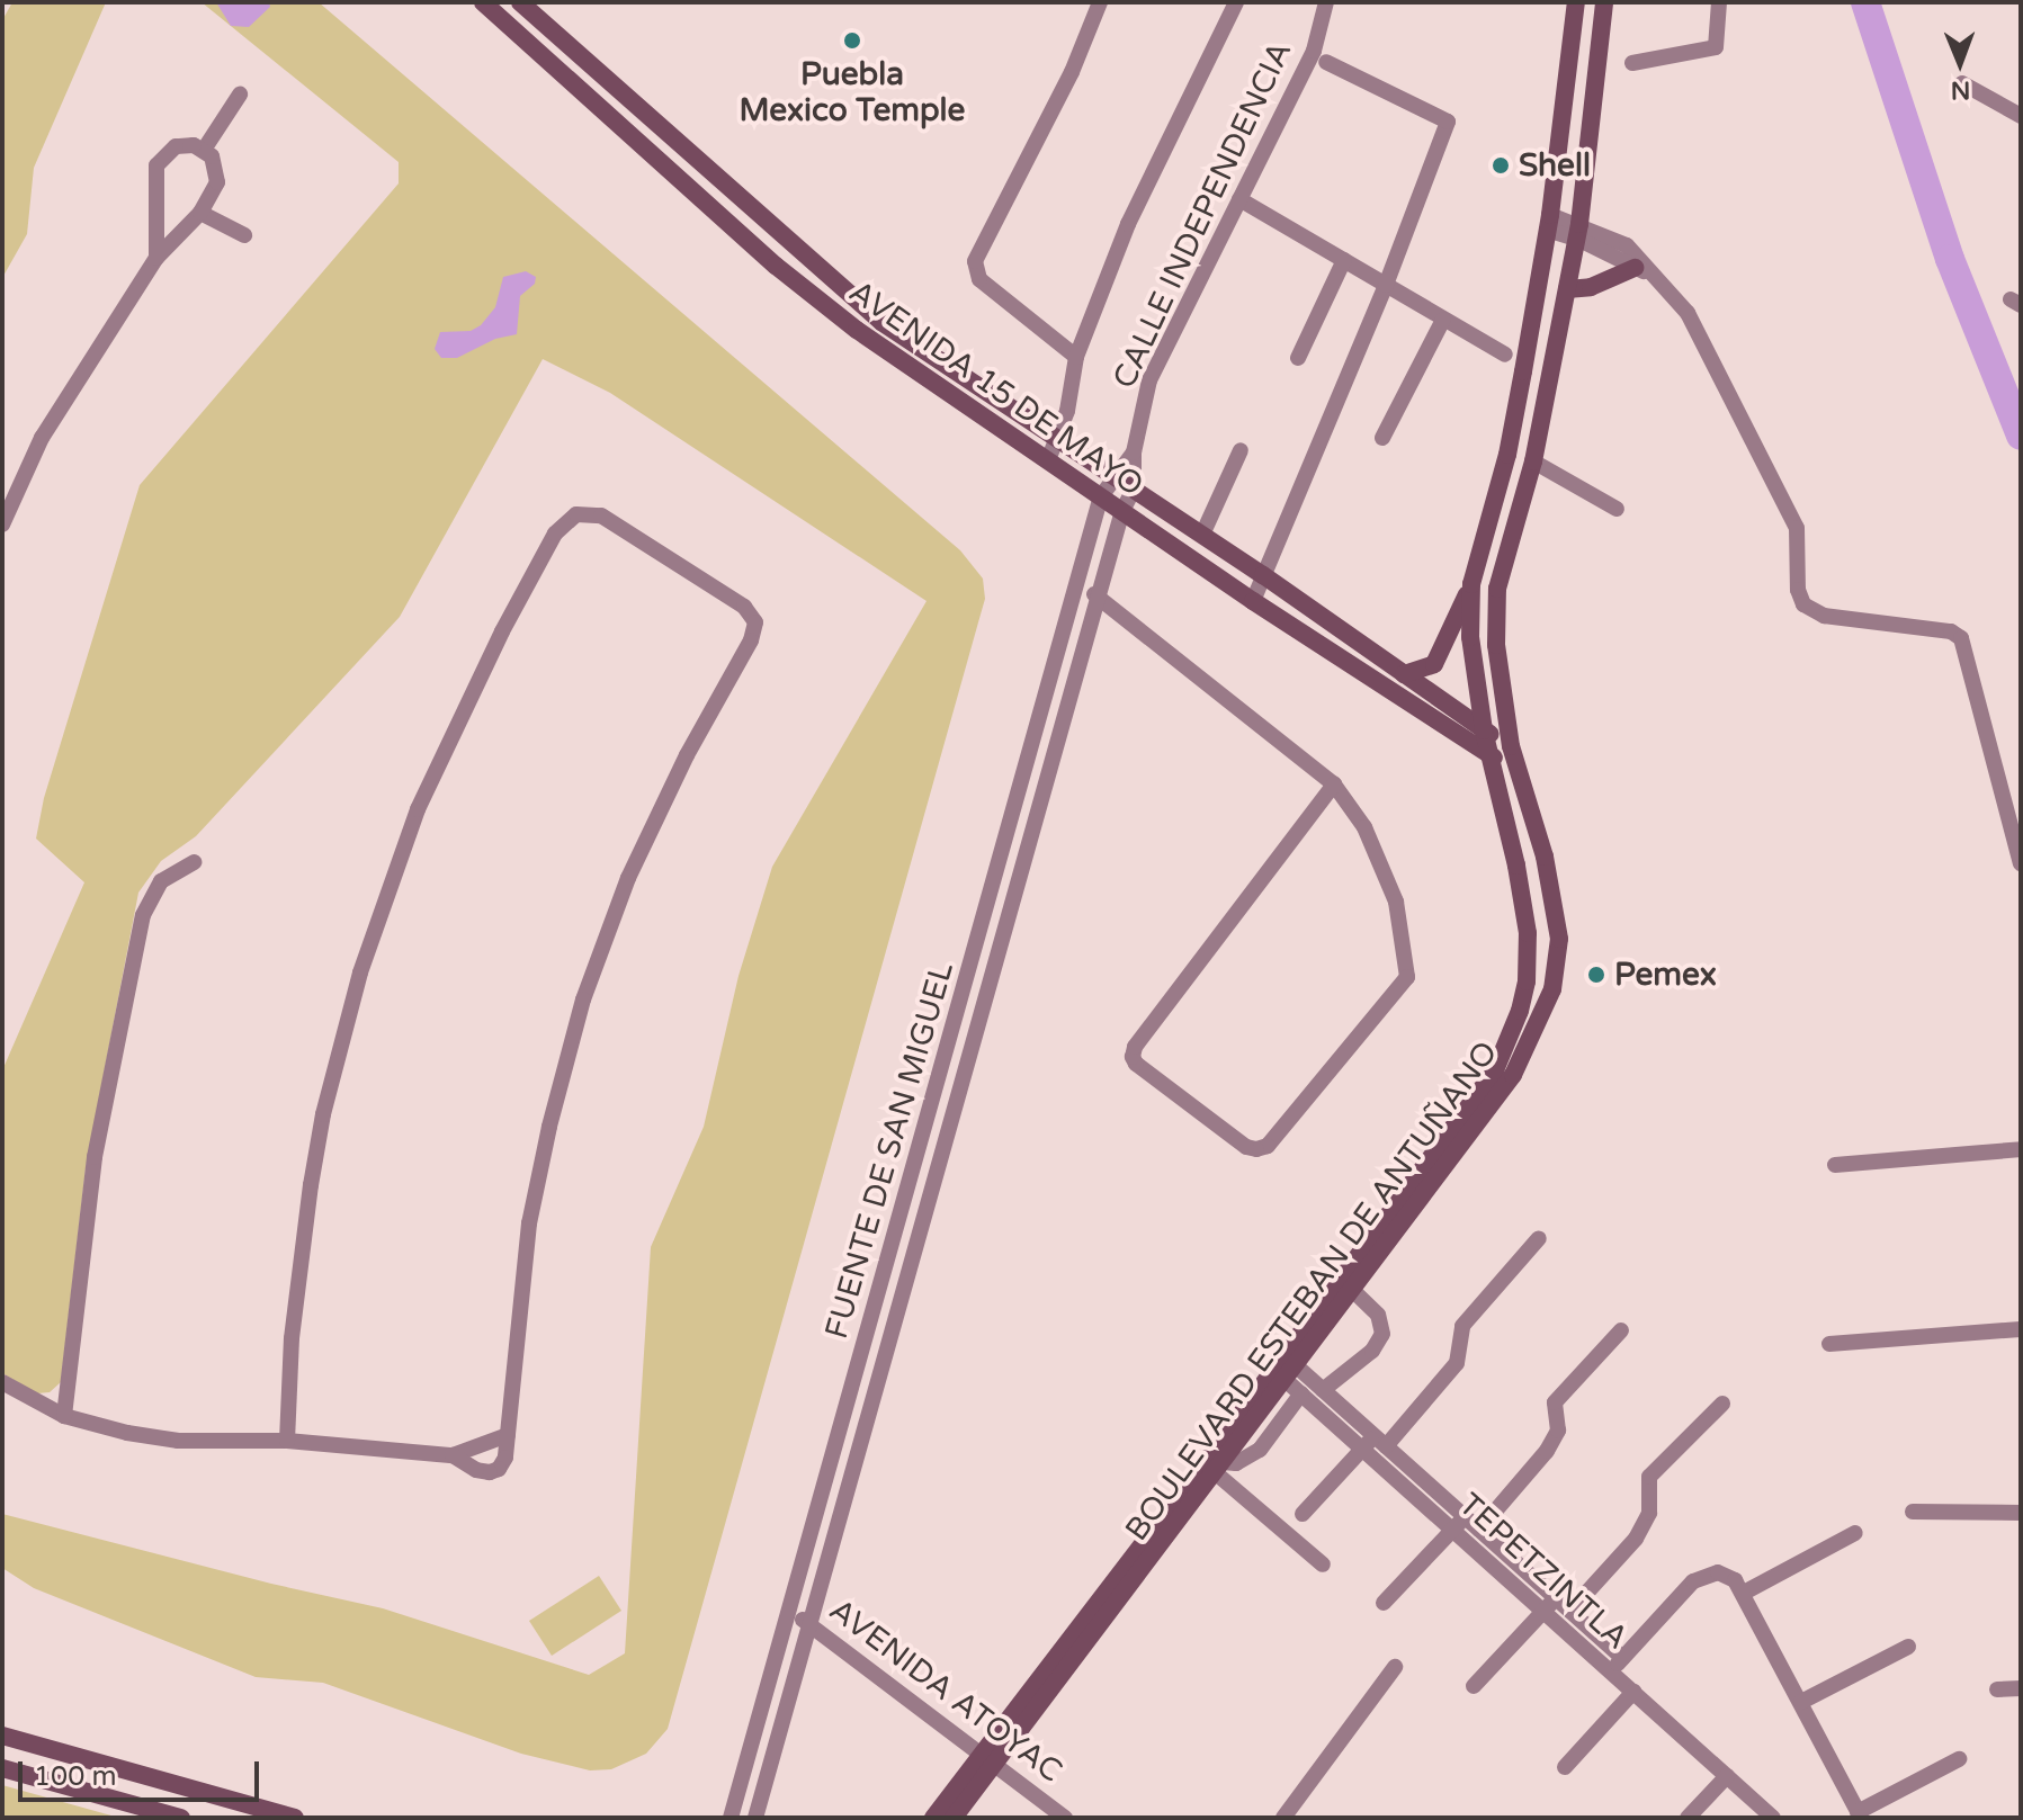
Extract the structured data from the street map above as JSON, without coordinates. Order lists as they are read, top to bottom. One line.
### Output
{"streets":{"main road":["AVENIDA 15 DE MAYO","BOULEVARD ESTEBAN DE ANTUÑANO"],"street":["CALLE INDEPENDENCIA","FUENTE DE SAN MIGUEL","TEPETZINTLA","AVENIDA ATOYAC"]},"crossings":[["CALLE INDEPENDENCIA","AVENIDA 15 DE MAYO"],["CALLE INDEPENDENCIA","FUENTE DE SAN MIGUEL"],["AVENIDA 15 DE MAYO","FUENTE DE SAN MIGUEL"],["AVENIDA 15 DE MAYO","BOULEVARD ESTEBAN DE ANTUÑANO"],["FUENTE DE SAN MIGUEL","AVENIDA ATOYAC"],["BOULEVARD ESTEBAN DE ANTUÑANO","TEPETZINTLA"],["BOULEVARD ESTEBAN DE ANTUÑANO","AVENIDA ATOYAC"]],"places":["Puebla Mexico Temple","Shell","Pemex"],"scale_bar":"100 m","north":"bottom"}
